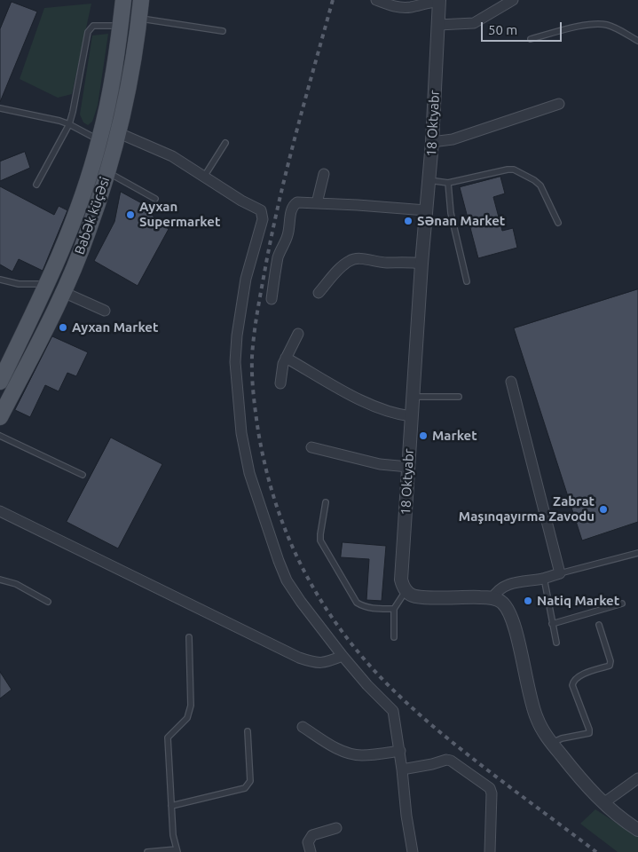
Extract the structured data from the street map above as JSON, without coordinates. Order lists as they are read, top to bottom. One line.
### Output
{"streets":{"main road":["Babək küçəsi"],"street":["18 Oktyabr"]},"places":["Ayxan Supermarket","Sənan Market","Ayxan Market","Market","Zabrat Maşınqayırma Zavodu","Natiq Market"],"scale_bar":"50 m"}
